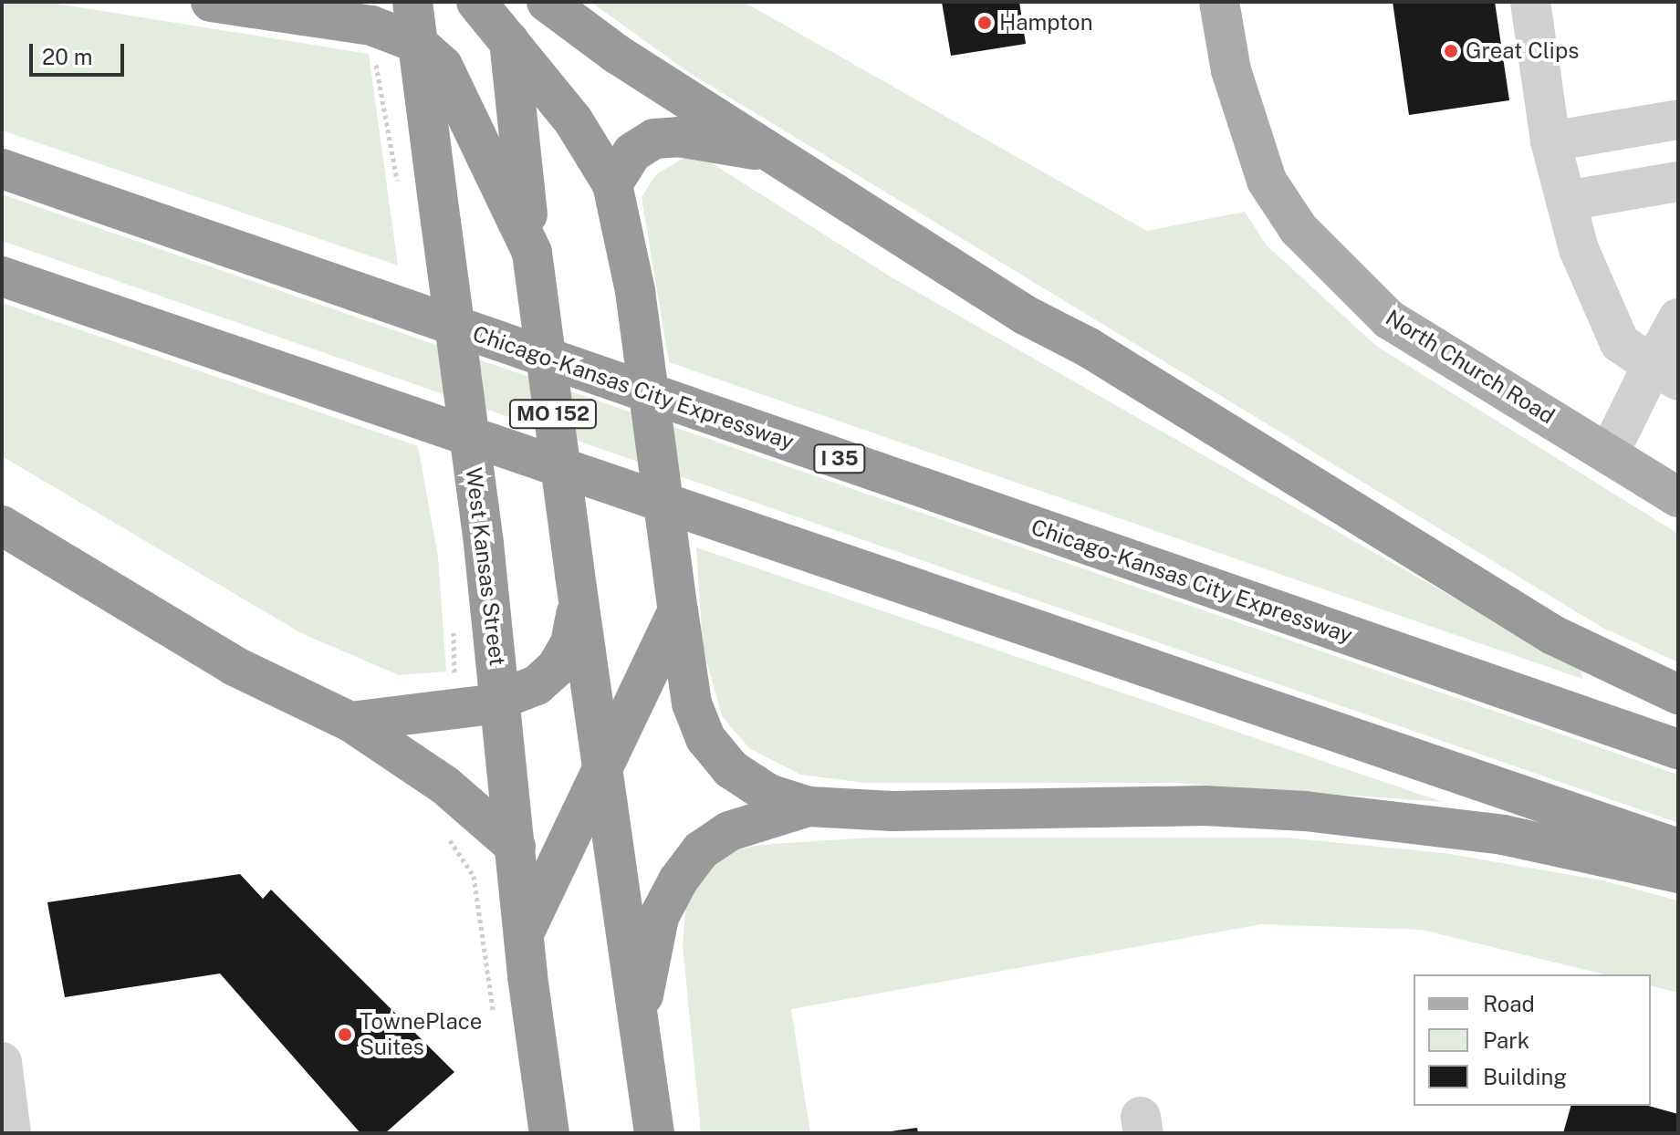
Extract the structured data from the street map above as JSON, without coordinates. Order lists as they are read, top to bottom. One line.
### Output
{"streets":{"highway":["Chicago-Kansas City Expressway","MO 152","I 35","West Kansas Street"],"main road":["North Church Road"]},"places":["Hampton","Great Clips","TownePlace Suites"],"legend":["Road","Park","Building"],"scale_bar":"20 m"}
